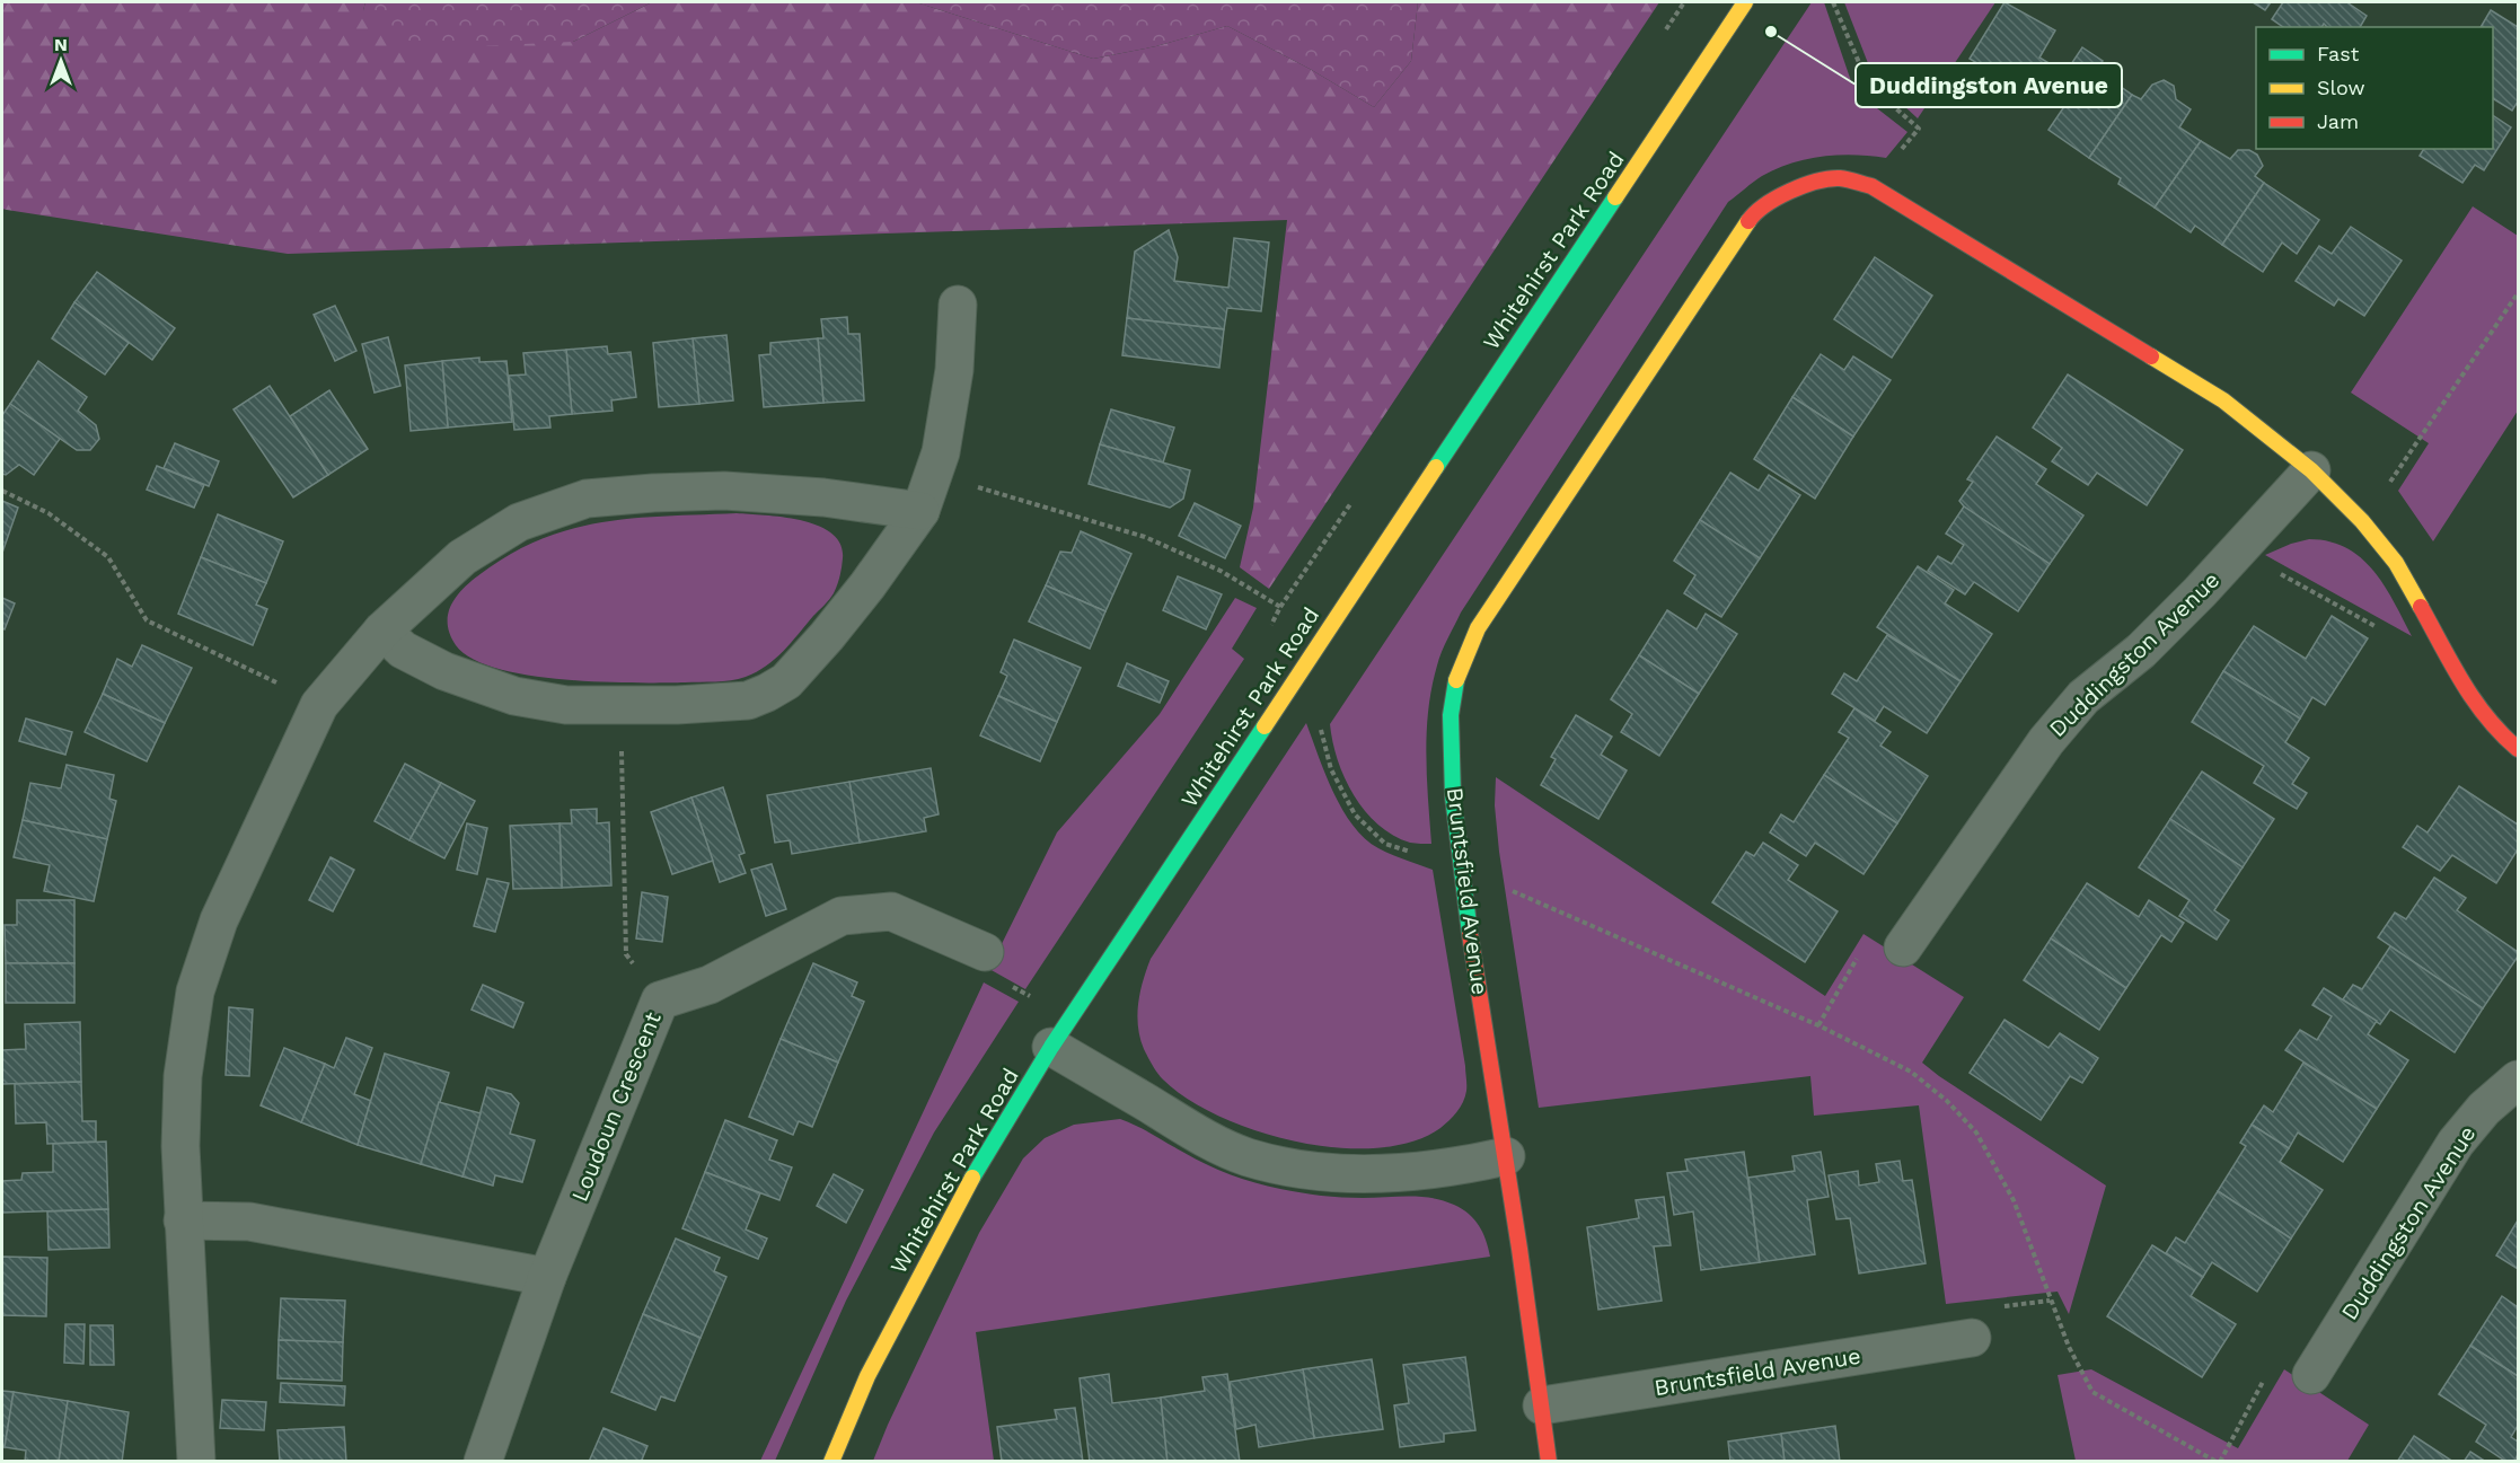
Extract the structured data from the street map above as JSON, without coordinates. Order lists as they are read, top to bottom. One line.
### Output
{"streets":{"street":["Whitehirst Park Road","Duddingston Avenue","Bruntsfield Avenue","Loudoun Crescent"]},"places":["Duddingston Avenue"],"legend":["Fast","Slow","Jam"],"north":"top"}
